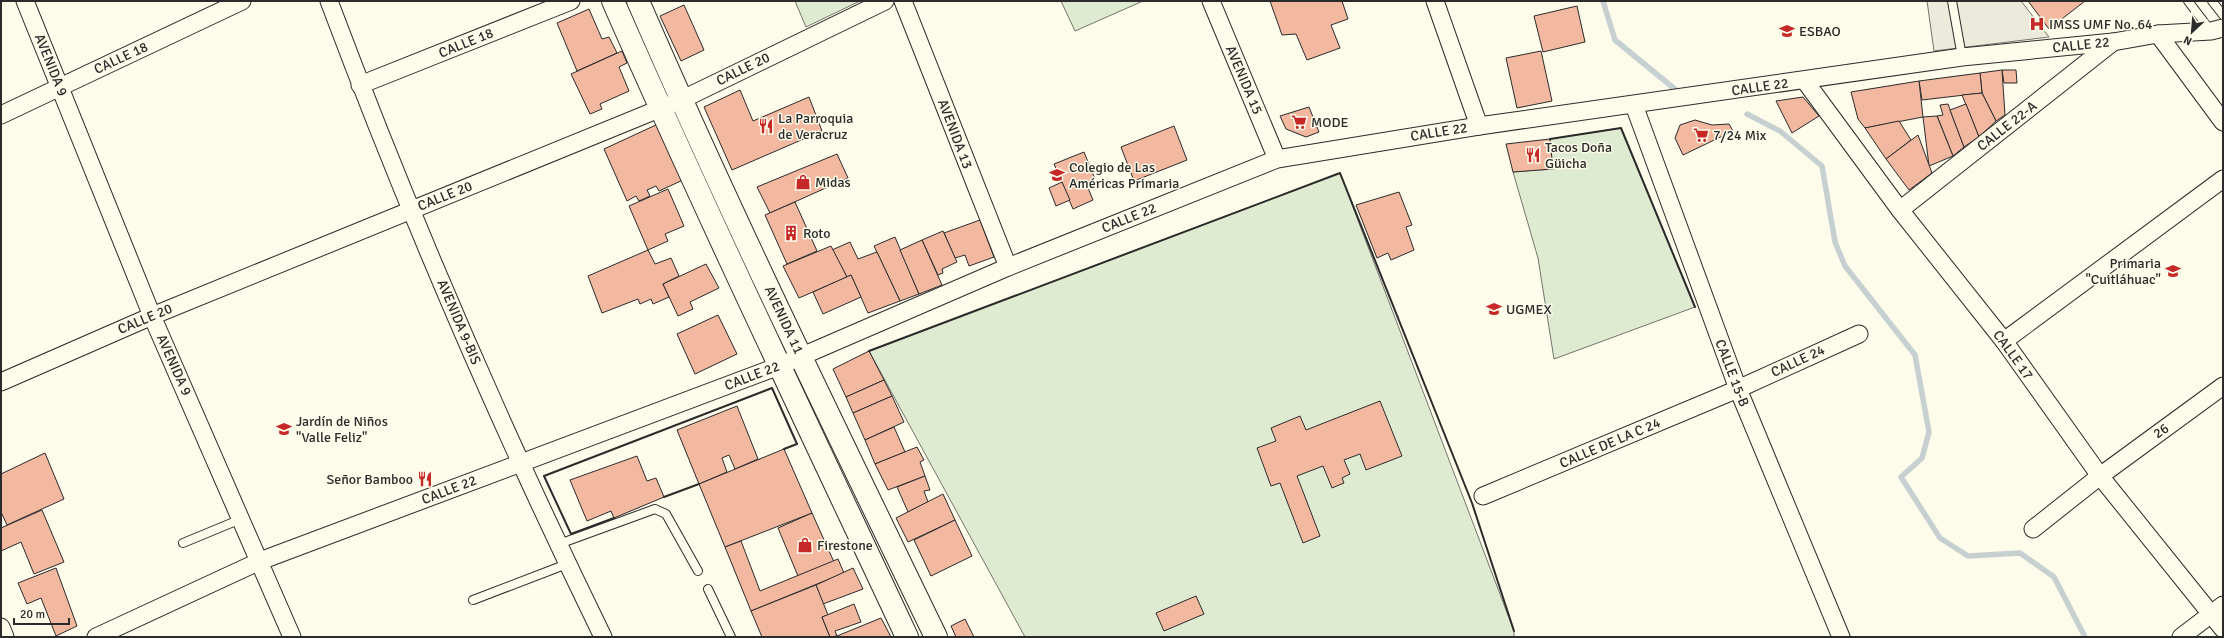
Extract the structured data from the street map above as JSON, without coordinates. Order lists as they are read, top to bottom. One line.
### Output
{"streets":{"main road":["AVENIDA 11"],"street":["CALLE 18","CALLE 22","AVENIDA 9","CALLE 20","AVENIDA 15","CALLE 22-A","AVENIDA 13","AVENIDA 9-BIS","CALLE 17","CALLE 24","CALLE 15-B","26","CALLE DE LA C 24"]},"crossings":[["CALLE 18","AVENIDA 9"],["CALLE 18","AVENIDA 9-BIS"],["CALLE 22","AVENIDA 9"],["CALLE 22","AVENIDA 15"],["CALLE 22","CALLE 22-A"],["CALLE 22","AVENIDA 13"],["CALLE 22","AVENIDA 11"],["CALLE 22","AVENIDA 9-BIS"],["CALLE 22","CALLE 17"],["CALLE 22","CALLE 15-B"],["AVENIDA 9","CALLE 20"],["CALLE 20","AVENIDA 11"],["CALLE 20","AVENIDA 9-BIS"],["CALLE 22-A","CALLE 17"],["CALLE 17","26"],["CALLE 24","CALLE 15-B"],["CALLE 24","CALLE DE LA C 24"],["CALLE 15-B","CALLE DE LA C 24"]],"places":{"hospital":["IMSS UMF No. 64"],"school or university":["ESBAO","Colegio de Las Américas Primaria","Primaria \"Cuitláhuac\"","UGMEX","Jardín de Niños \"Valle Feliz\""],"supermarket":["MODE","7/24 Mix"],"restaurant":["La Parroquia de Veracruz","Tacos Doña Güicha","Señor Bamboo"],"shop":["Midas","Firestone"],"building":["Roto"]},"scale_bar":"20 m","north":"bottom left"}
